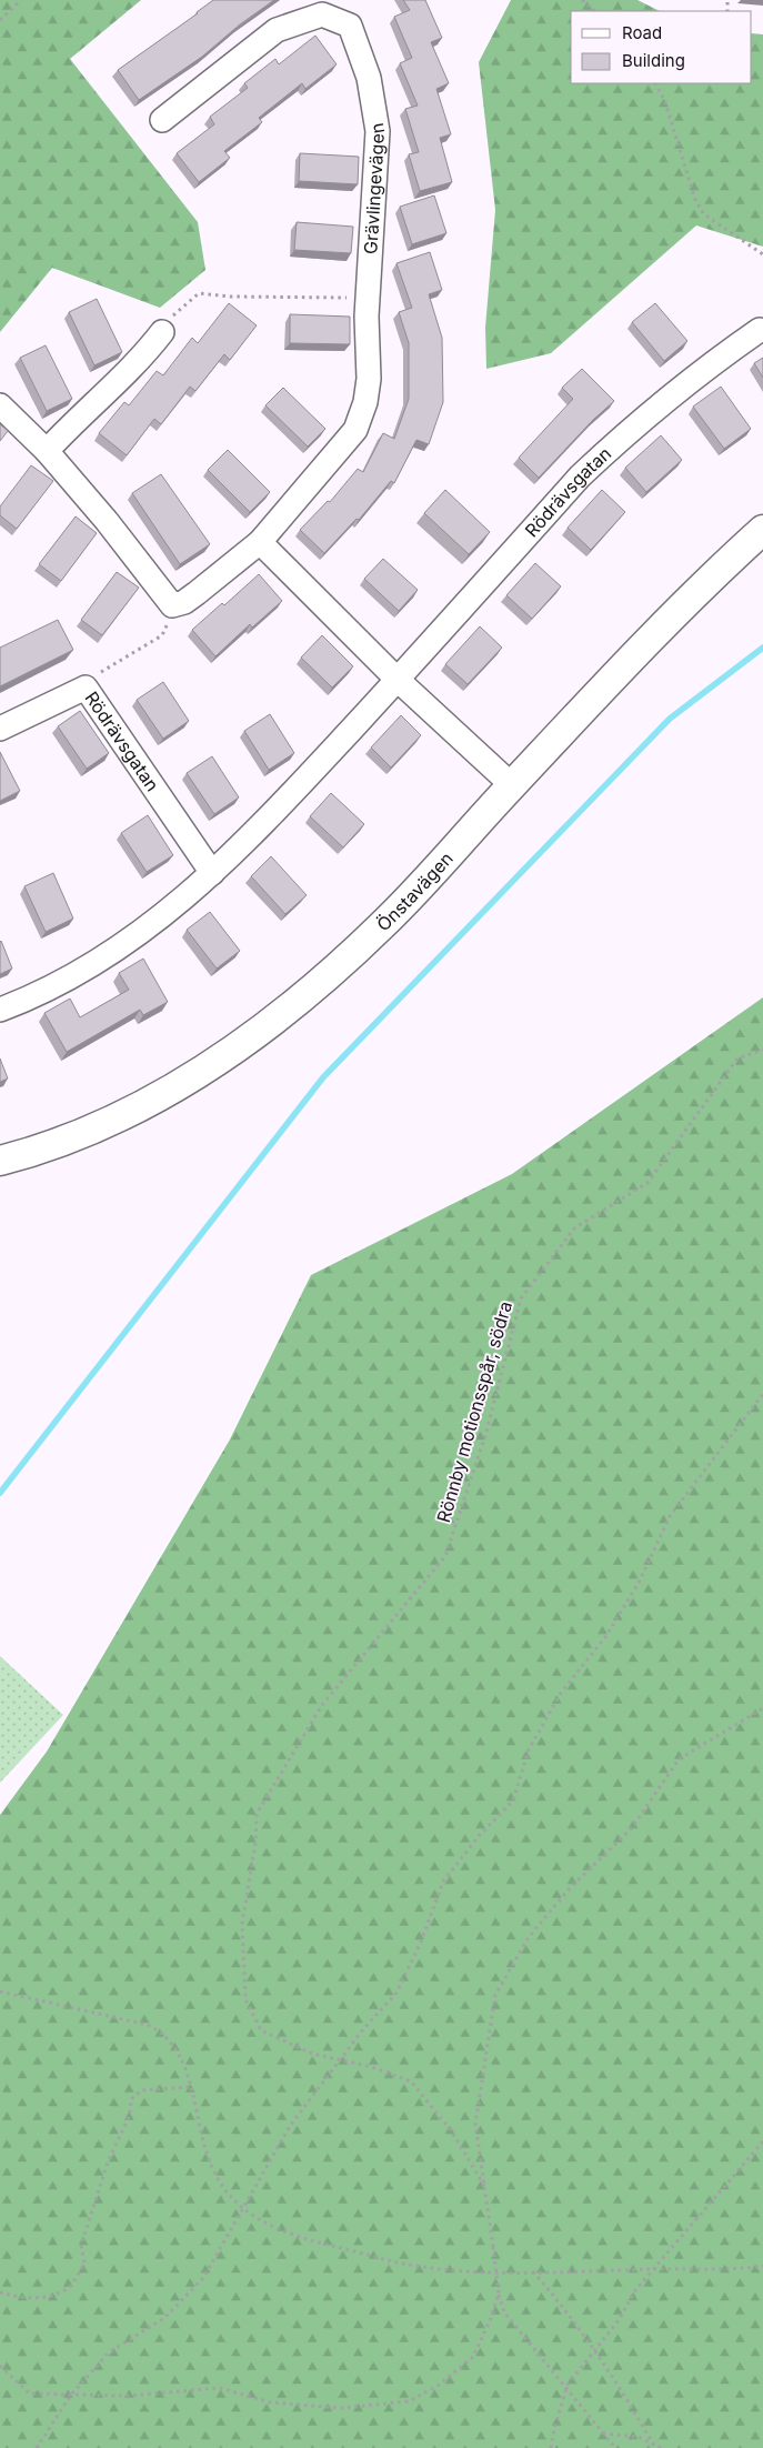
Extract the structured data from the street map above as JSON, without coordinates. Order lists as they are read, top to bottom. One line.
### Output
{"streets":{"street":["Grävlingevägen","Rödrävsgatan","Önstavägen"],"path":["Rönnby motionsspår, södra"]},"legend":["Road","Building"]}
